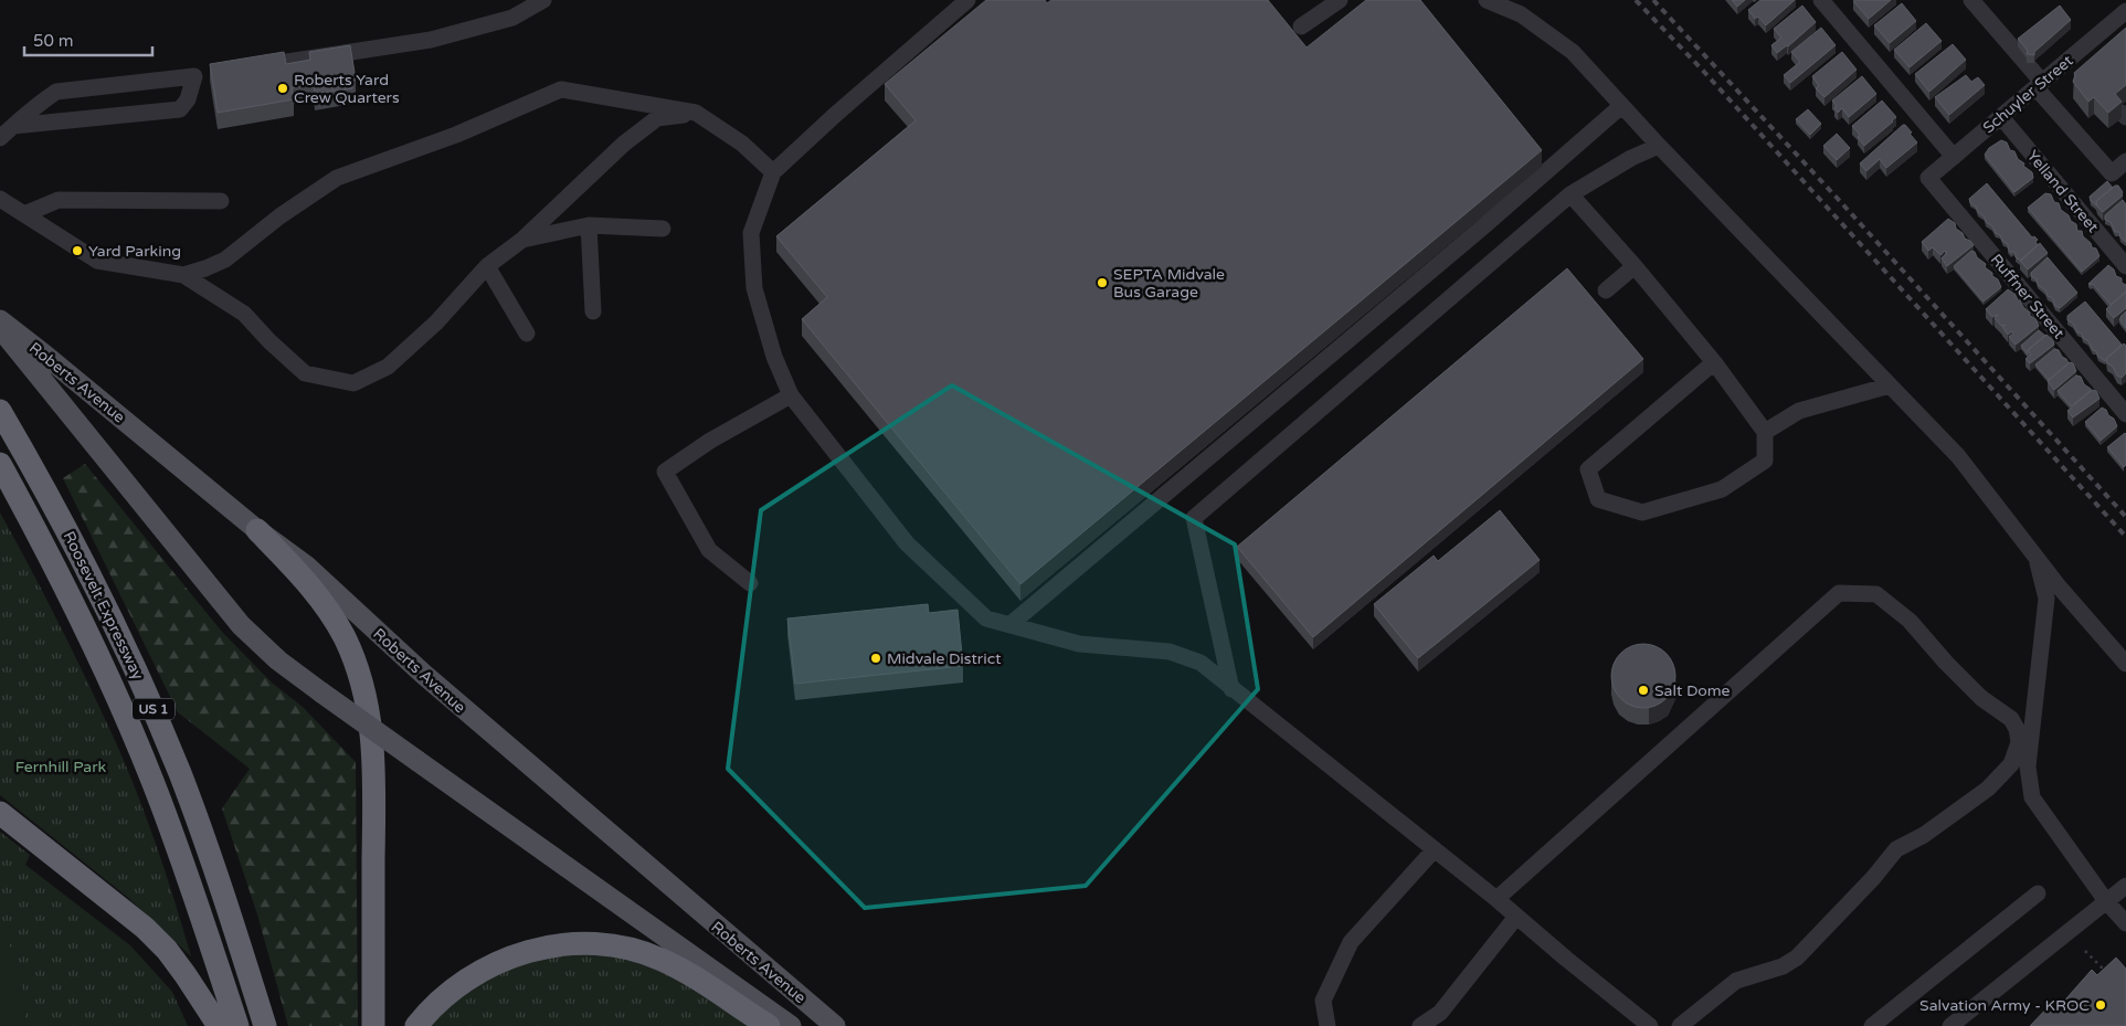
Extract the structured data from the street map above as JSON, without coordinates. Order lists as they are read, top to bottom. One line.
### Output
{"streets":{"highway":["Roosevelt Expressway","US 1"],"main road":["Roberts Avenue"],"street":["Schuyler Street","Yelland Street","Ruffner Street"]},"crossings":[["Schuyler Street","Yelland Street"],["Schuyler Street","Ruffner Street"]],"parks":["Fernhill Park"],"places":["Roberts Yard Crew Quarters","Yard Parking","SEPTA Midvale Bus Garage","Midvale District","Salt Dome","Salvation Army - KROC"],"scale_bar":"50 m"}
